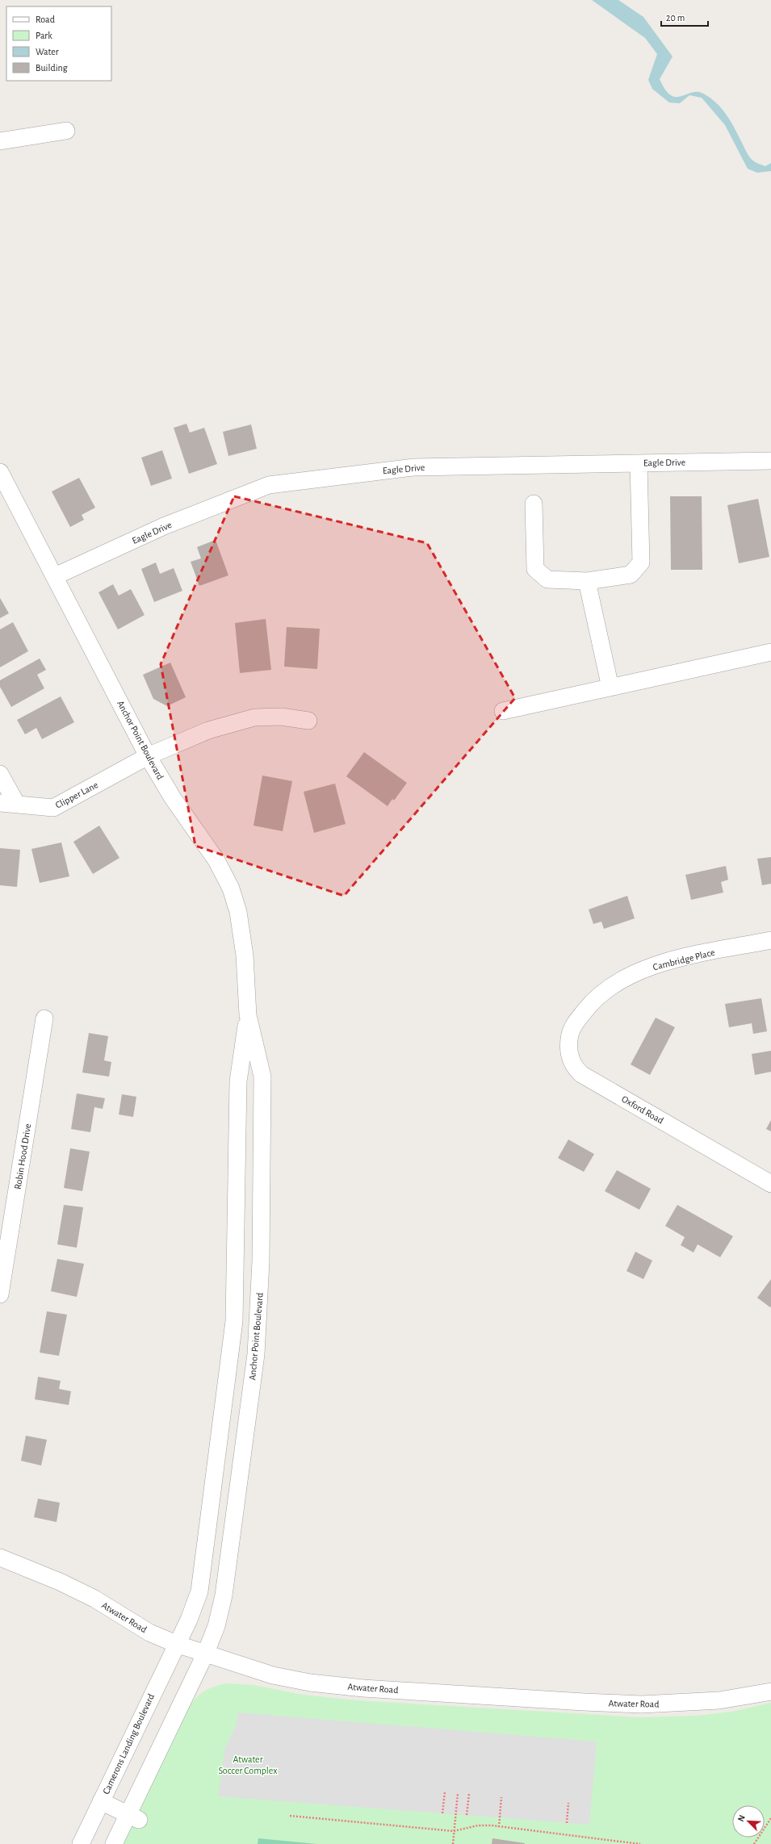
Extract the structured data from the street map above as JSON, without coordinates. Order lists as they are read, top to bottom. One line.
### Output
{"streets":{"street":["Eagle Drive","Anchor Point Boulevard","Clipper Lane","Cambridge Place","Oxford Road","Robin Hood Drive","Atwater Road","Camerons Landing Boulevard"]},"crossings":[["Eagle Drive","Anchor Point Boulevard"],["Anchor Point Boulevard","Clipper Lane"],["Anchor Point Boulevard","Atwater Road"],["Anchor Point Boulevard","Camerons Landing Boulevard"],["Cambridge Place","Oxford Road"],["Atwater Road","Camerons Landing Boulevard"]],"parks":["Atwater Soccer Complex"],"legend":["Road","Park","Water","Building"],"scale_bar":"20 m","north":"top left"}
